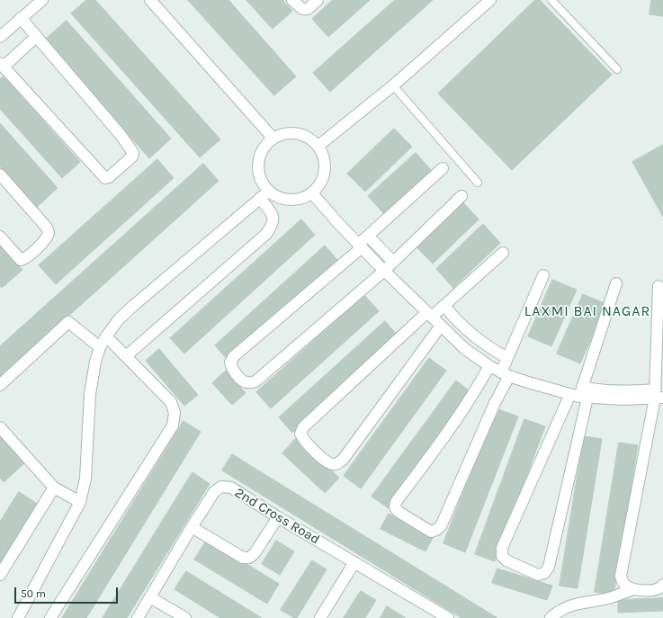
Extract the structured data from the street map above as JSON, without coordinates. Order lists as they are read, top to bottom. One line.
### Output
{"streets":{"street":["2nd Cross Road"]},"districts":["LAXMI BAI NAGAR"],"scale_bar":"50 m"}
